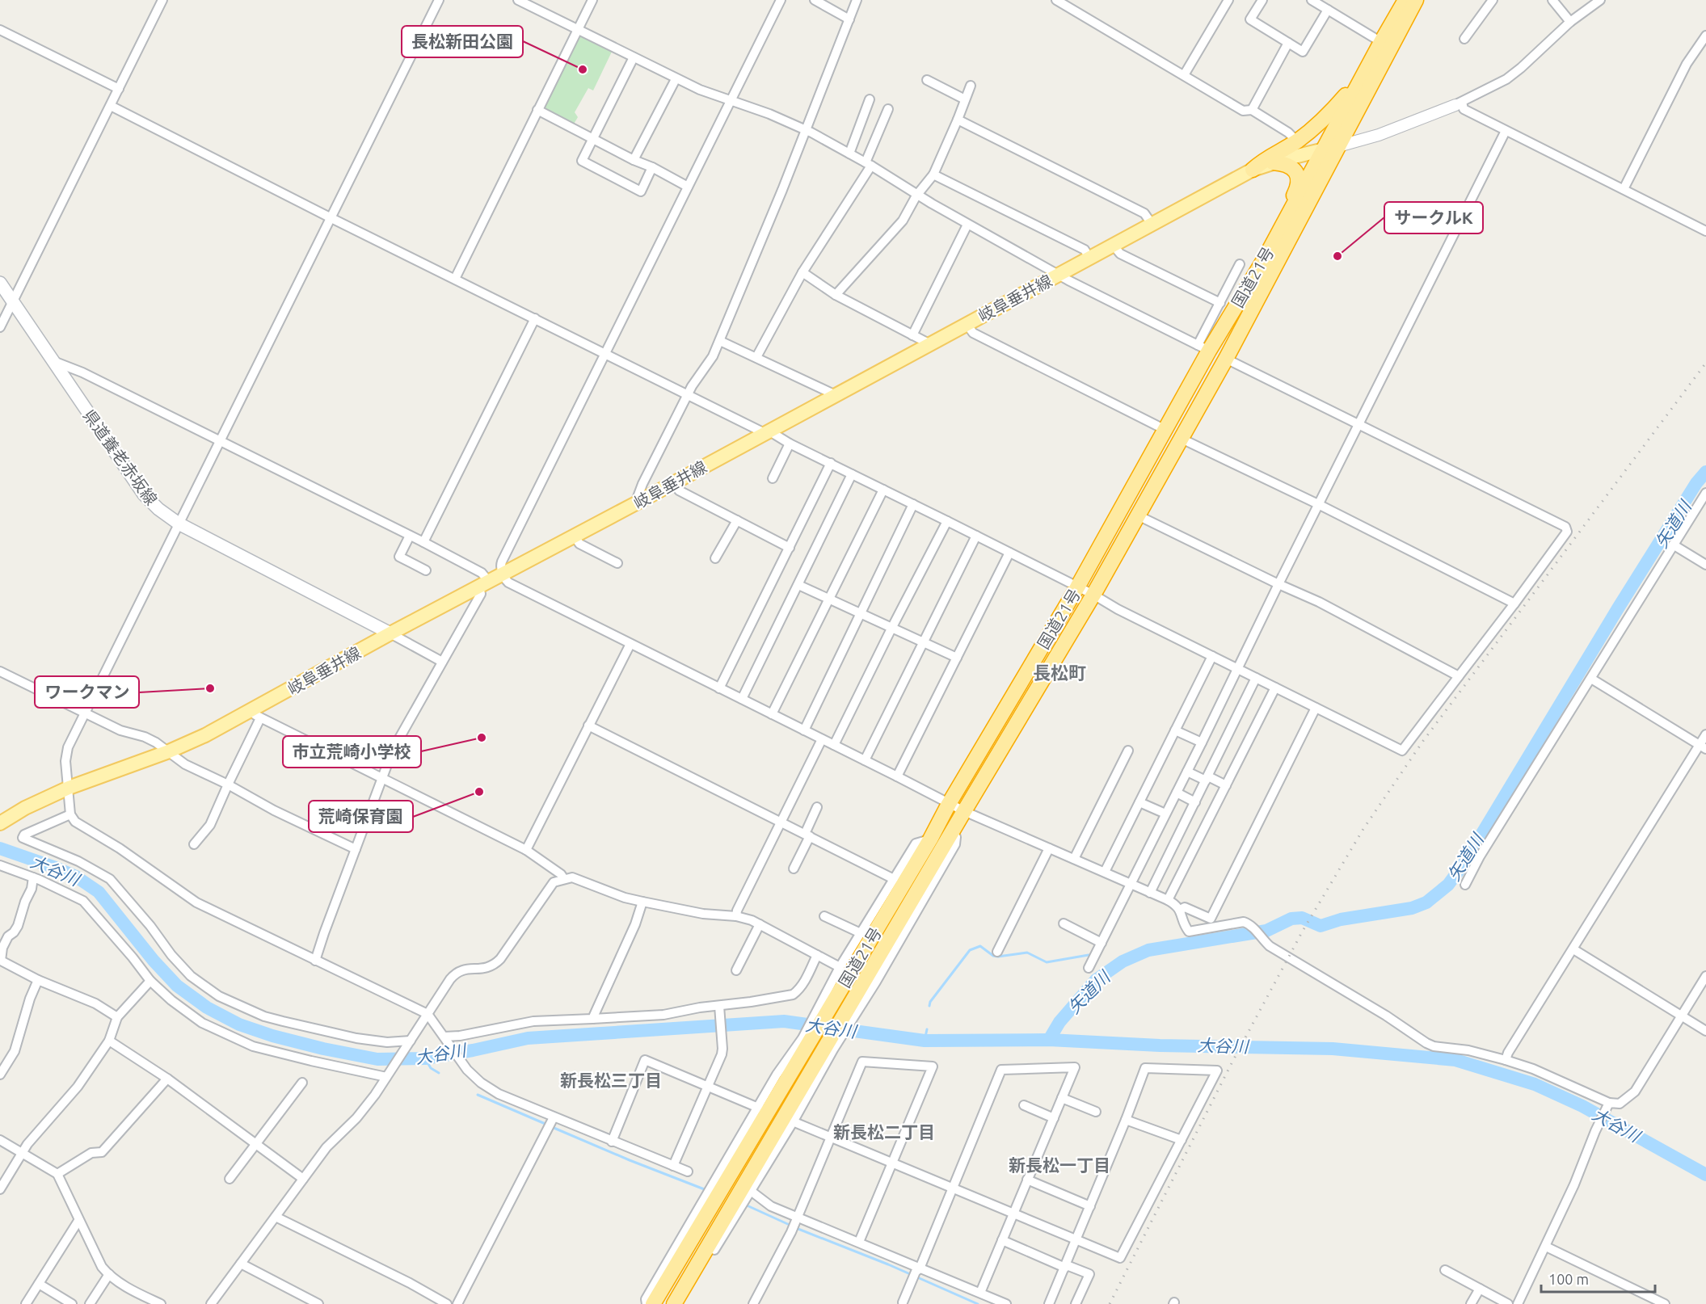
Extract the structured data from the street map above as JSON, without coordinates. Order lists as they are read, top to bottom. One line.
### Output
{"streets":{"highway":["国道21号"],"main road":["岐阜垂井線","県道養老赤坂線"]},"crossings":[["国道21号","岐阜垂井線"],["岐阜垂井線","県道養老赤坂線"]],"districts":["長松町","新長松三丁目","新長松二丁目","新長松一丁目"],"water":["矢道川","大谷川"],"places":["長松新田公園","サークルK","ワークマン","市立荒崎小学校","荒崎保育園"],"scale_bar":"100 m"}
